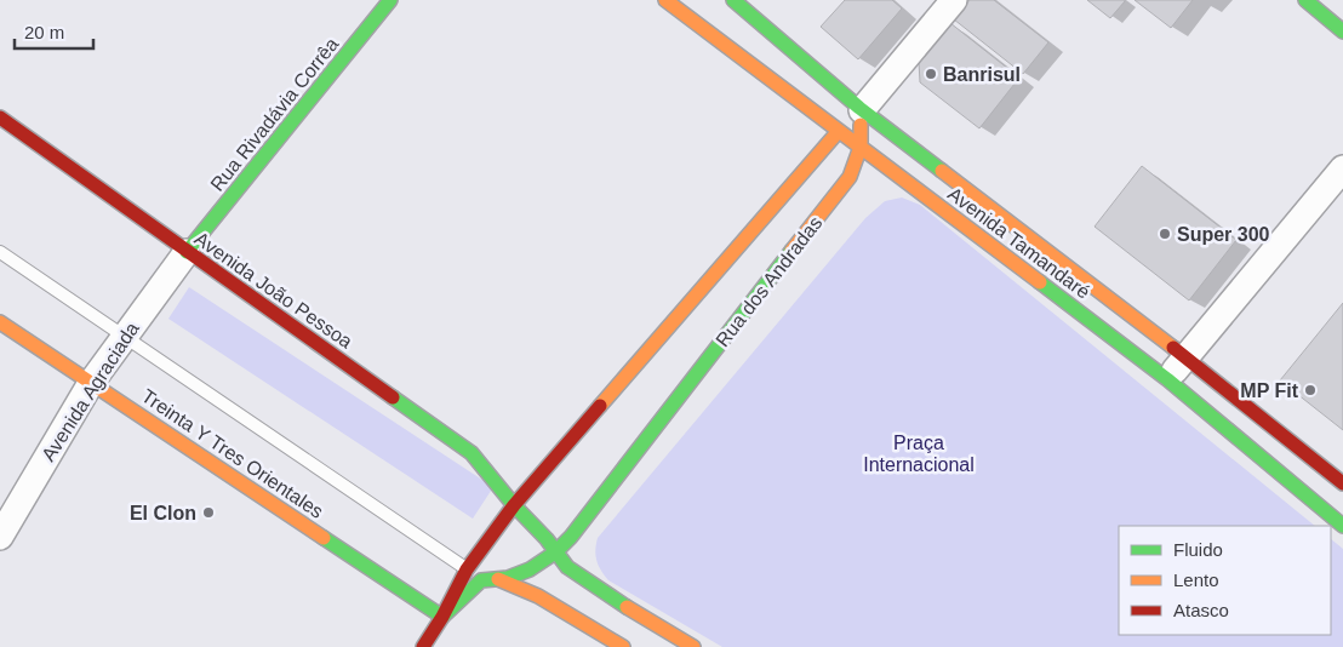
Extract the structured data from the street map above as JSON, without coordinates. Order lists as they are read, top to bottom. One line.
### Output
{"streets":{"street":["Rua Rivadávia Corrêa","Avenida Tamandaré","Rua dos Andradas","Avenida João Pessoa","Avenida Agraciada","Treinta Y Tres Orientales"]},"crossings":[["Rua Rivadávia Corrêa","Avenida João Pessoa"],["Rua Rivadávia Corrêa","Avenida Agraciada"],["Avenida Tamandaré","Rua dos Andradas"],["Rua dos Andradas","Avenida João Pessoa"],["Rua dos Andradas","Treinta Y Tres Orientales"],["Avenida João Pessoa","Avenida Agraciada"],["Avenida Agraciada","Treinta Y Tres Orientales"]],"parks":["Praça Internacional"],"places":["Banrisul","Super 300","MP Fit","El Clon"],"legend":["Fluido","Lento","Atasco"],"scale_bar":"20 m"}
